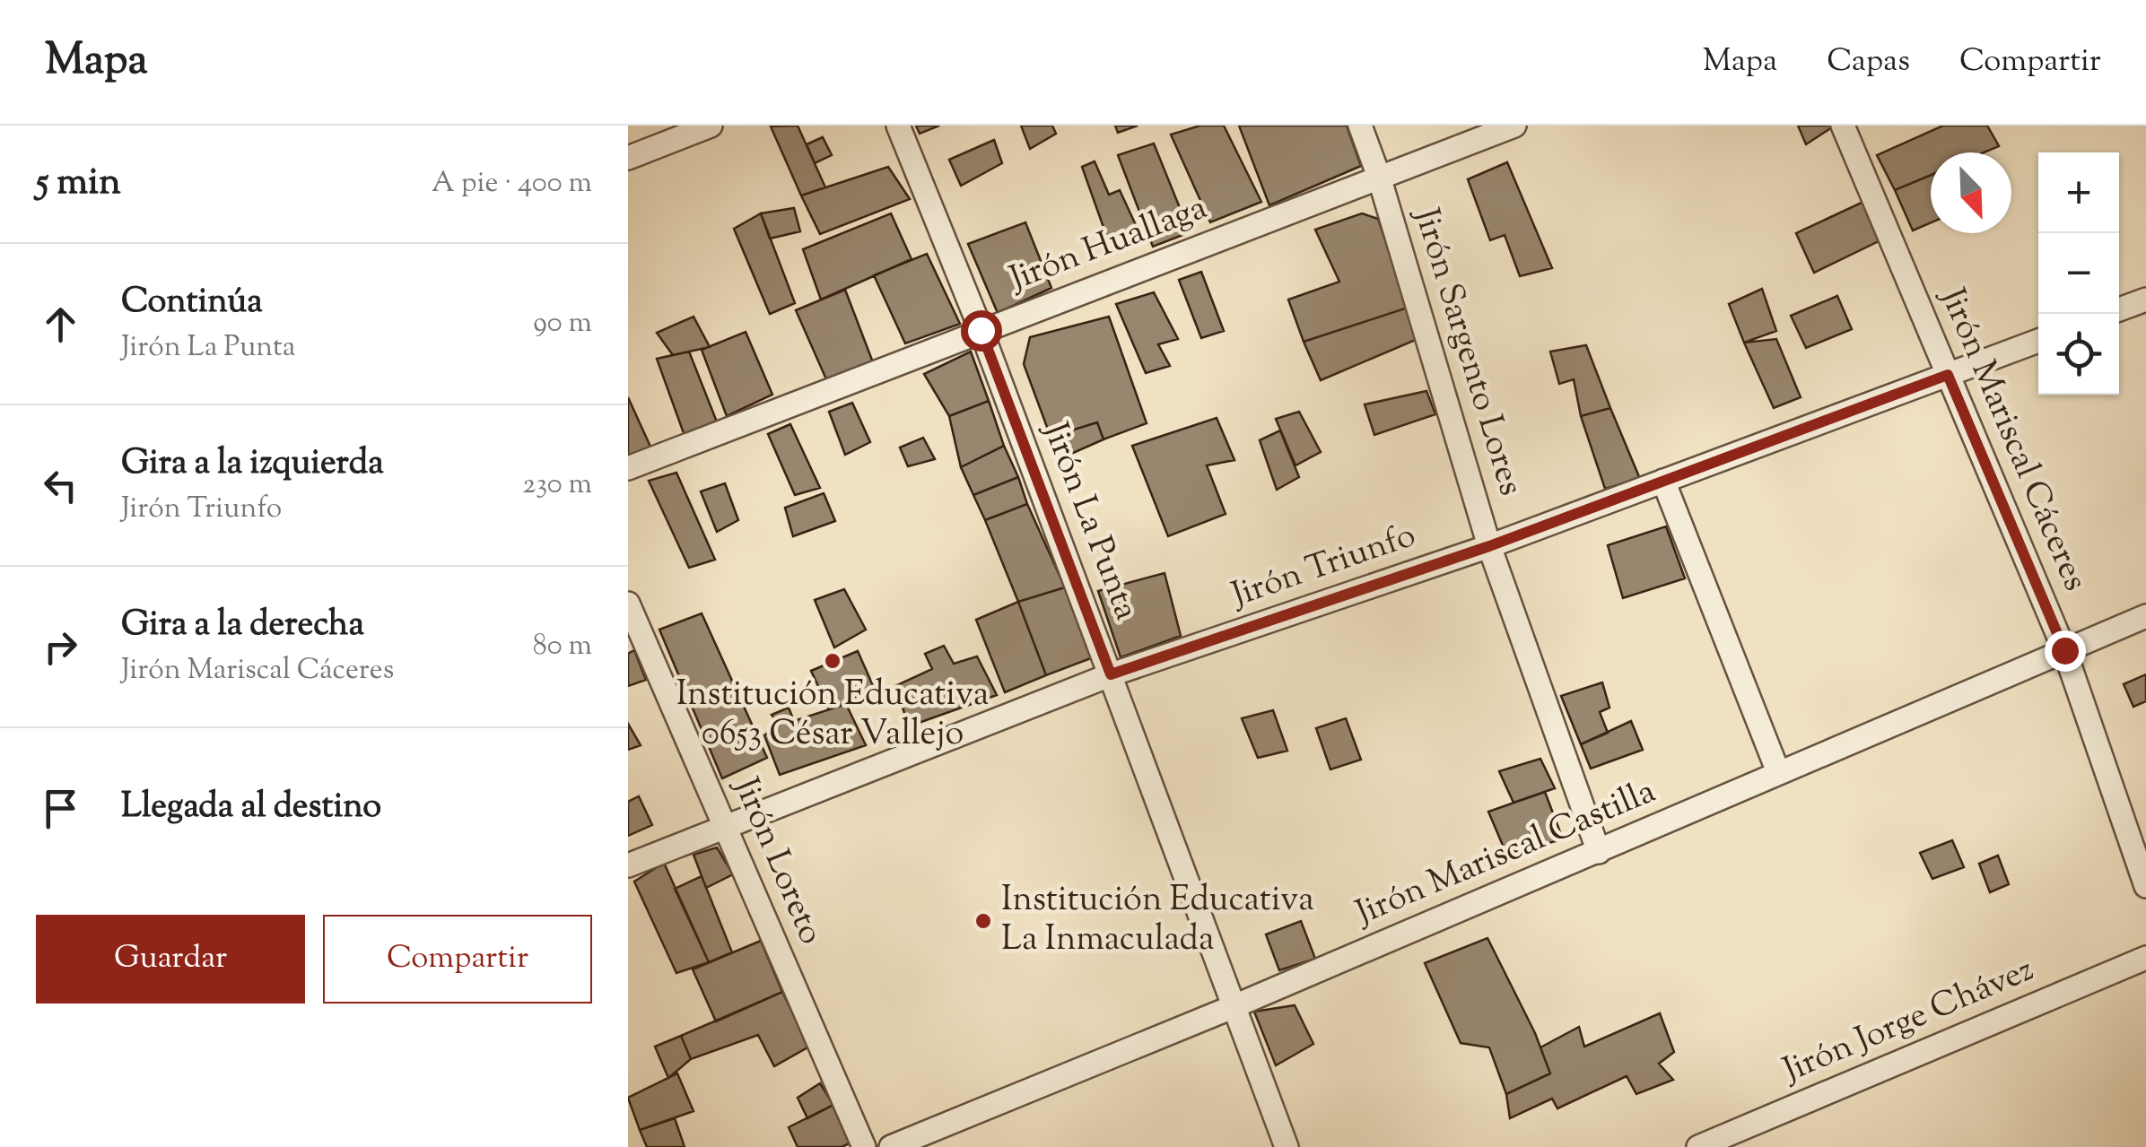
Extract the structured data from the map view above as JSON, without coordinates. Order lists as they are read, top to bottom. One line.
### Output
{"streets":{"street":["Jirón Huallaga","Jirón Sargento Lores","Jirón Mariscal Cáceres","Jirón La Punta","Jirón Triunfo","Jirón Mariscal Castilla","Jirón Loreto","Jirón Jorge Chávez"]},"crossings":[["Jirón Huallaga","Jirón Sargento Lores"],["Jirón Huallaga","Jirón La Punta"],["Jirón Sargento Lores","Jirón Triunfo"],["Jirón Sargento Lores","Jirón Mariscal Castilla"],["Jirón Mariscal Cáceres","Jirón Triunfo"],["Jirón Mariscal Cáceres","Jirón Mariscal Castilla"],["Jirón La Punta","Jirón Triunfo"],["Jirón La Punta","Jirón Mariscal Castilla"],["Jirón Triunfo","Jirón Loreto"]],"places":["Institución Educativa 0653 César Vallejo","Institución Educativa La Inmaculada"],"north":"bottom right","page":{"header":"Mapa","nav":["Mapa","Capas","Compartir"],"heading":["5 min","A pie · 400 m"],"map_buttons":["+","−"],"list":[["Continúa","Jirón La Punta","90 m"],["Gira a la izquierda","Jirón Triunfo","230 m"],["Gira a la derecha","Jirón Mariscal Cáceres","80 m"],"Llegada al destino"],"buttons":["Guardar","Compartir"]}}
